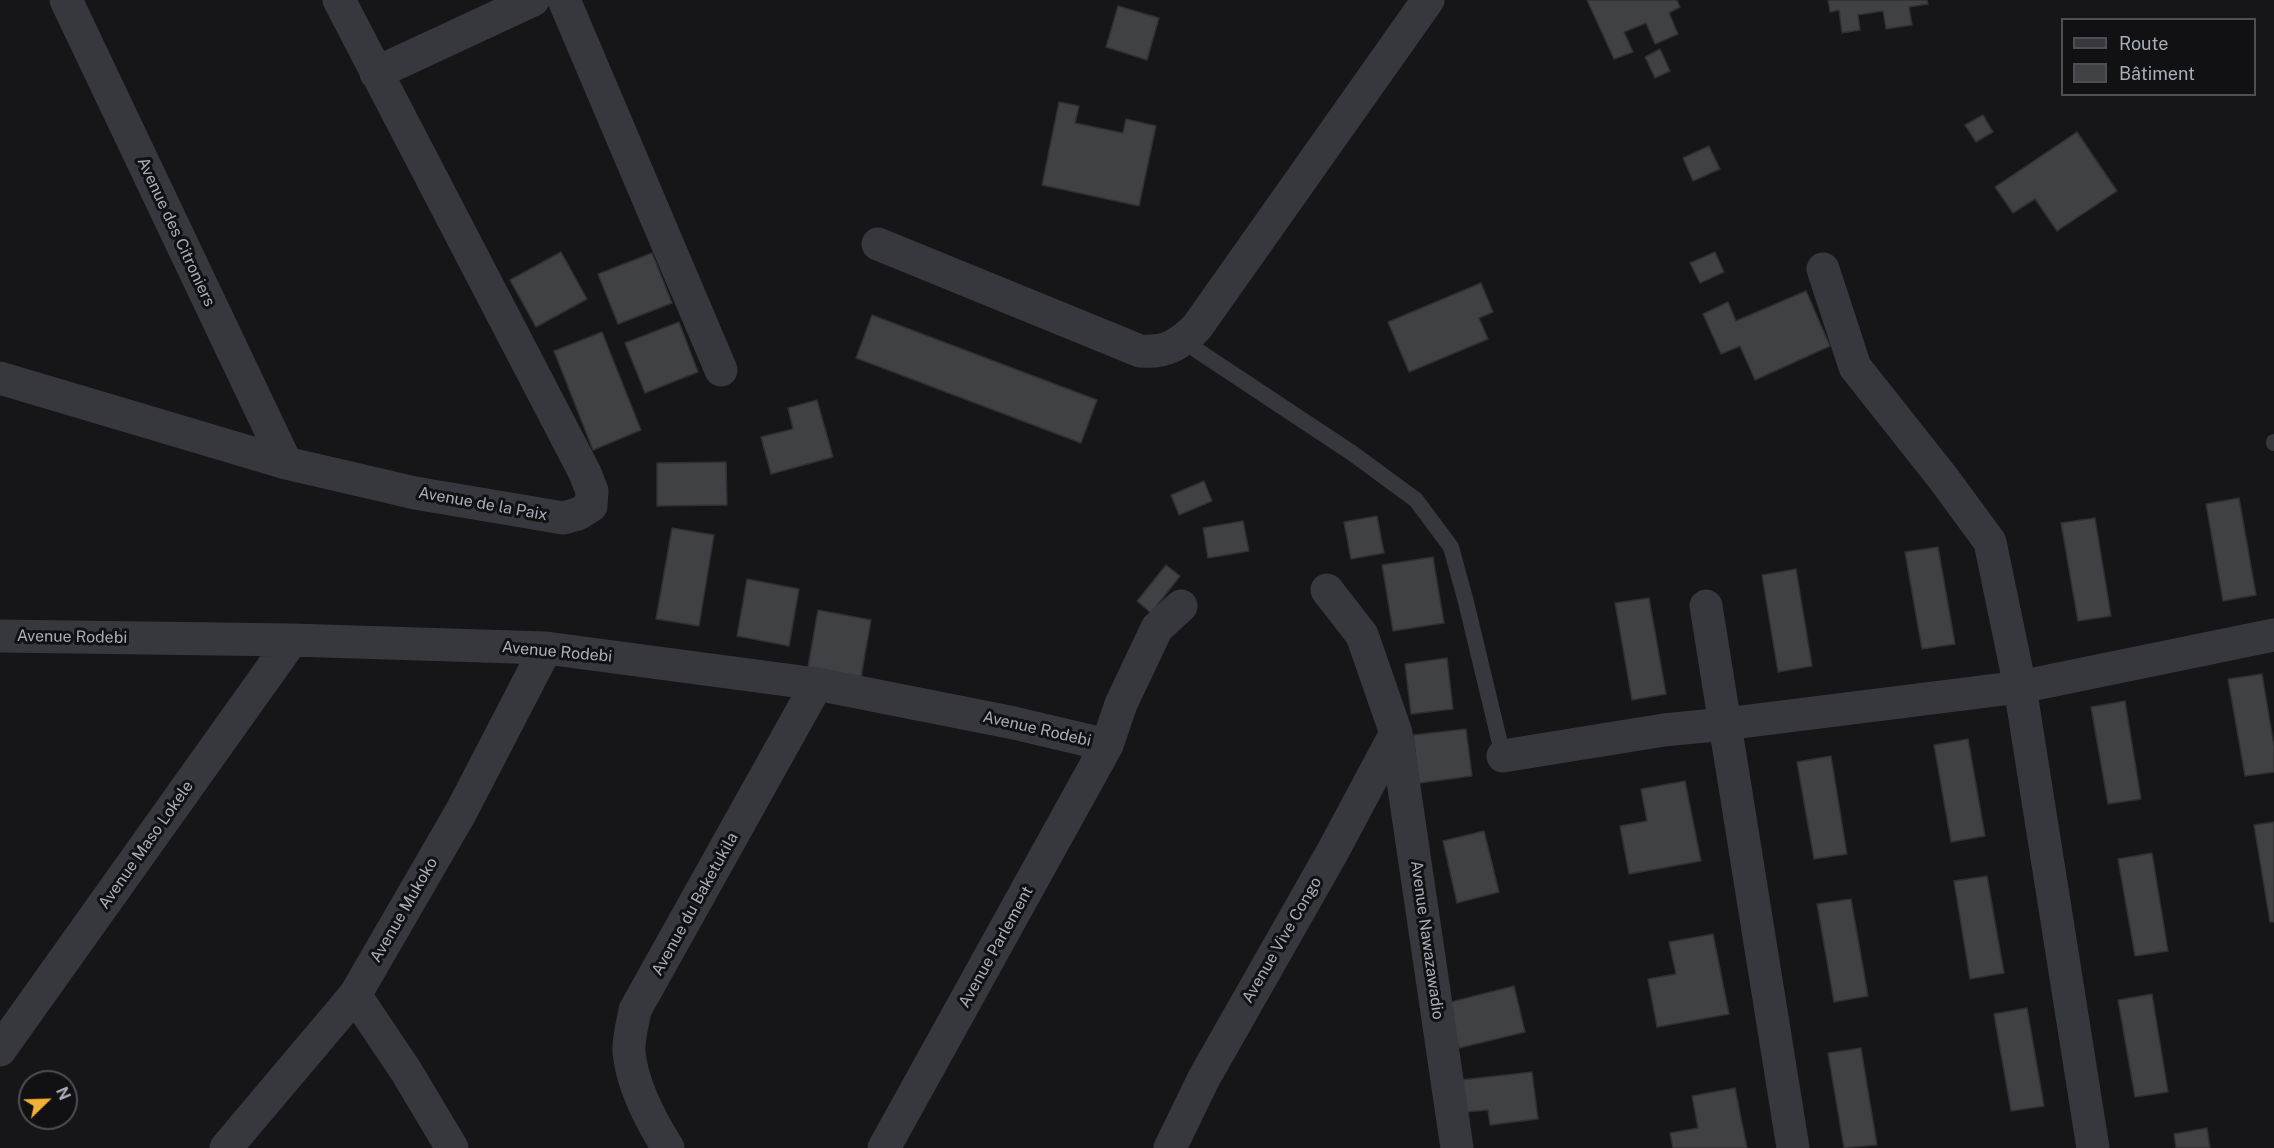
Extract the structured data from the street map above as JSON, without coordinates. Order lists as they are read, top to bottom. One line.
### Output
{"streets":{"street":["Avenue des Citroniers","Avenue de la Paix","Avenue Rodebi","Avenue Maso Lokele","Avenue du Baketukila","Avenue Mukoko","Avenue Vive Congo","Avenue Nawazawadio","Avenue Parlement"]},"crossings":[["Avenue des Citroniers","Avenue de la Paix"],["Avenue Rodebi","Avenue Maso Lokele"],["Avenue Rodebi","Avenue du Baketukila"],["Avenue Rodebi","Avenue Mukoko"],["Avenue Rodebi","Avenue Parlement"],["Avenue Vive Congo","Avenue Nawazawadio"]],"legend":["Route","Bâtiment"],"north":"top right"}
